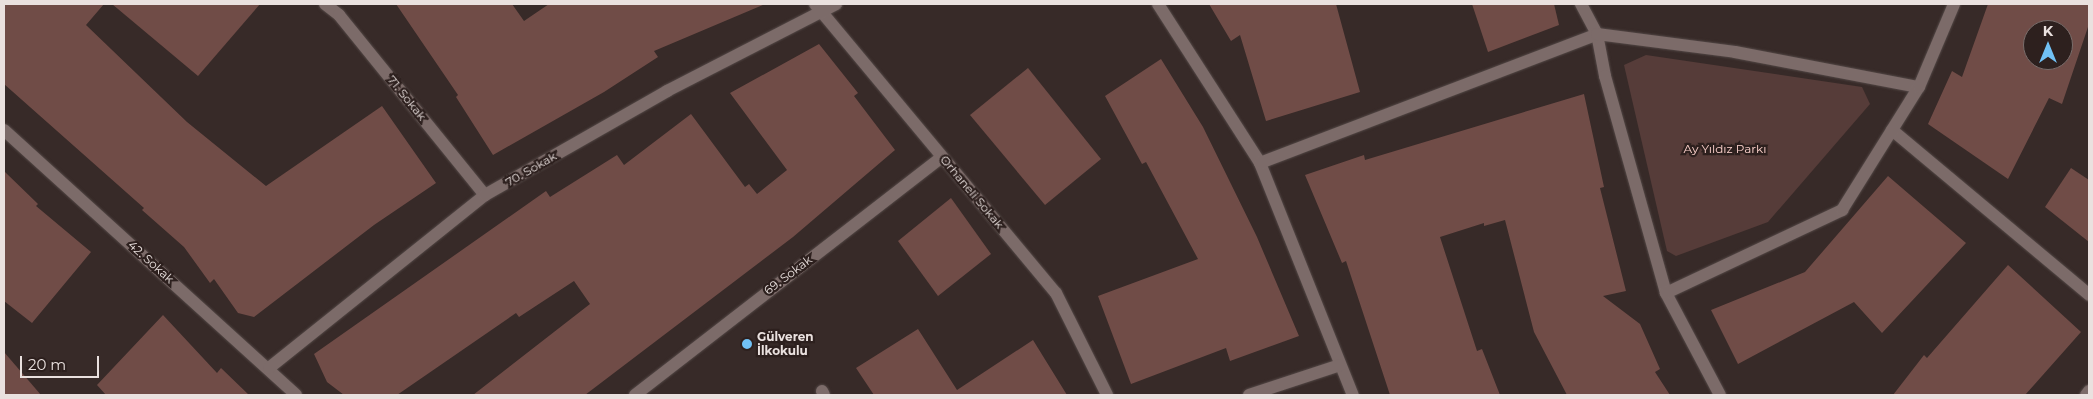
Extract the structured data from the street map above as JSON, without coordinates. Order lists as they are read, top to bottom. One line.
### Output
{"streets":{"street":["71. Sokak","70. Sokak","Orhaneli Sokak","42. Sokak","69. Sokak"]},"crossings":[["71. Sokak","70. Sokak"],["70. Sokak","Orhaneli Sokak"],["70. Sokak","42. Sokak"],["Orhaneli Sokak","69. Sokak"]],"parks":["Ay Yıldız Parkı"],"places":["Gülveren İlkokulu"],"scale_bar":"20 m","north":"top"}
